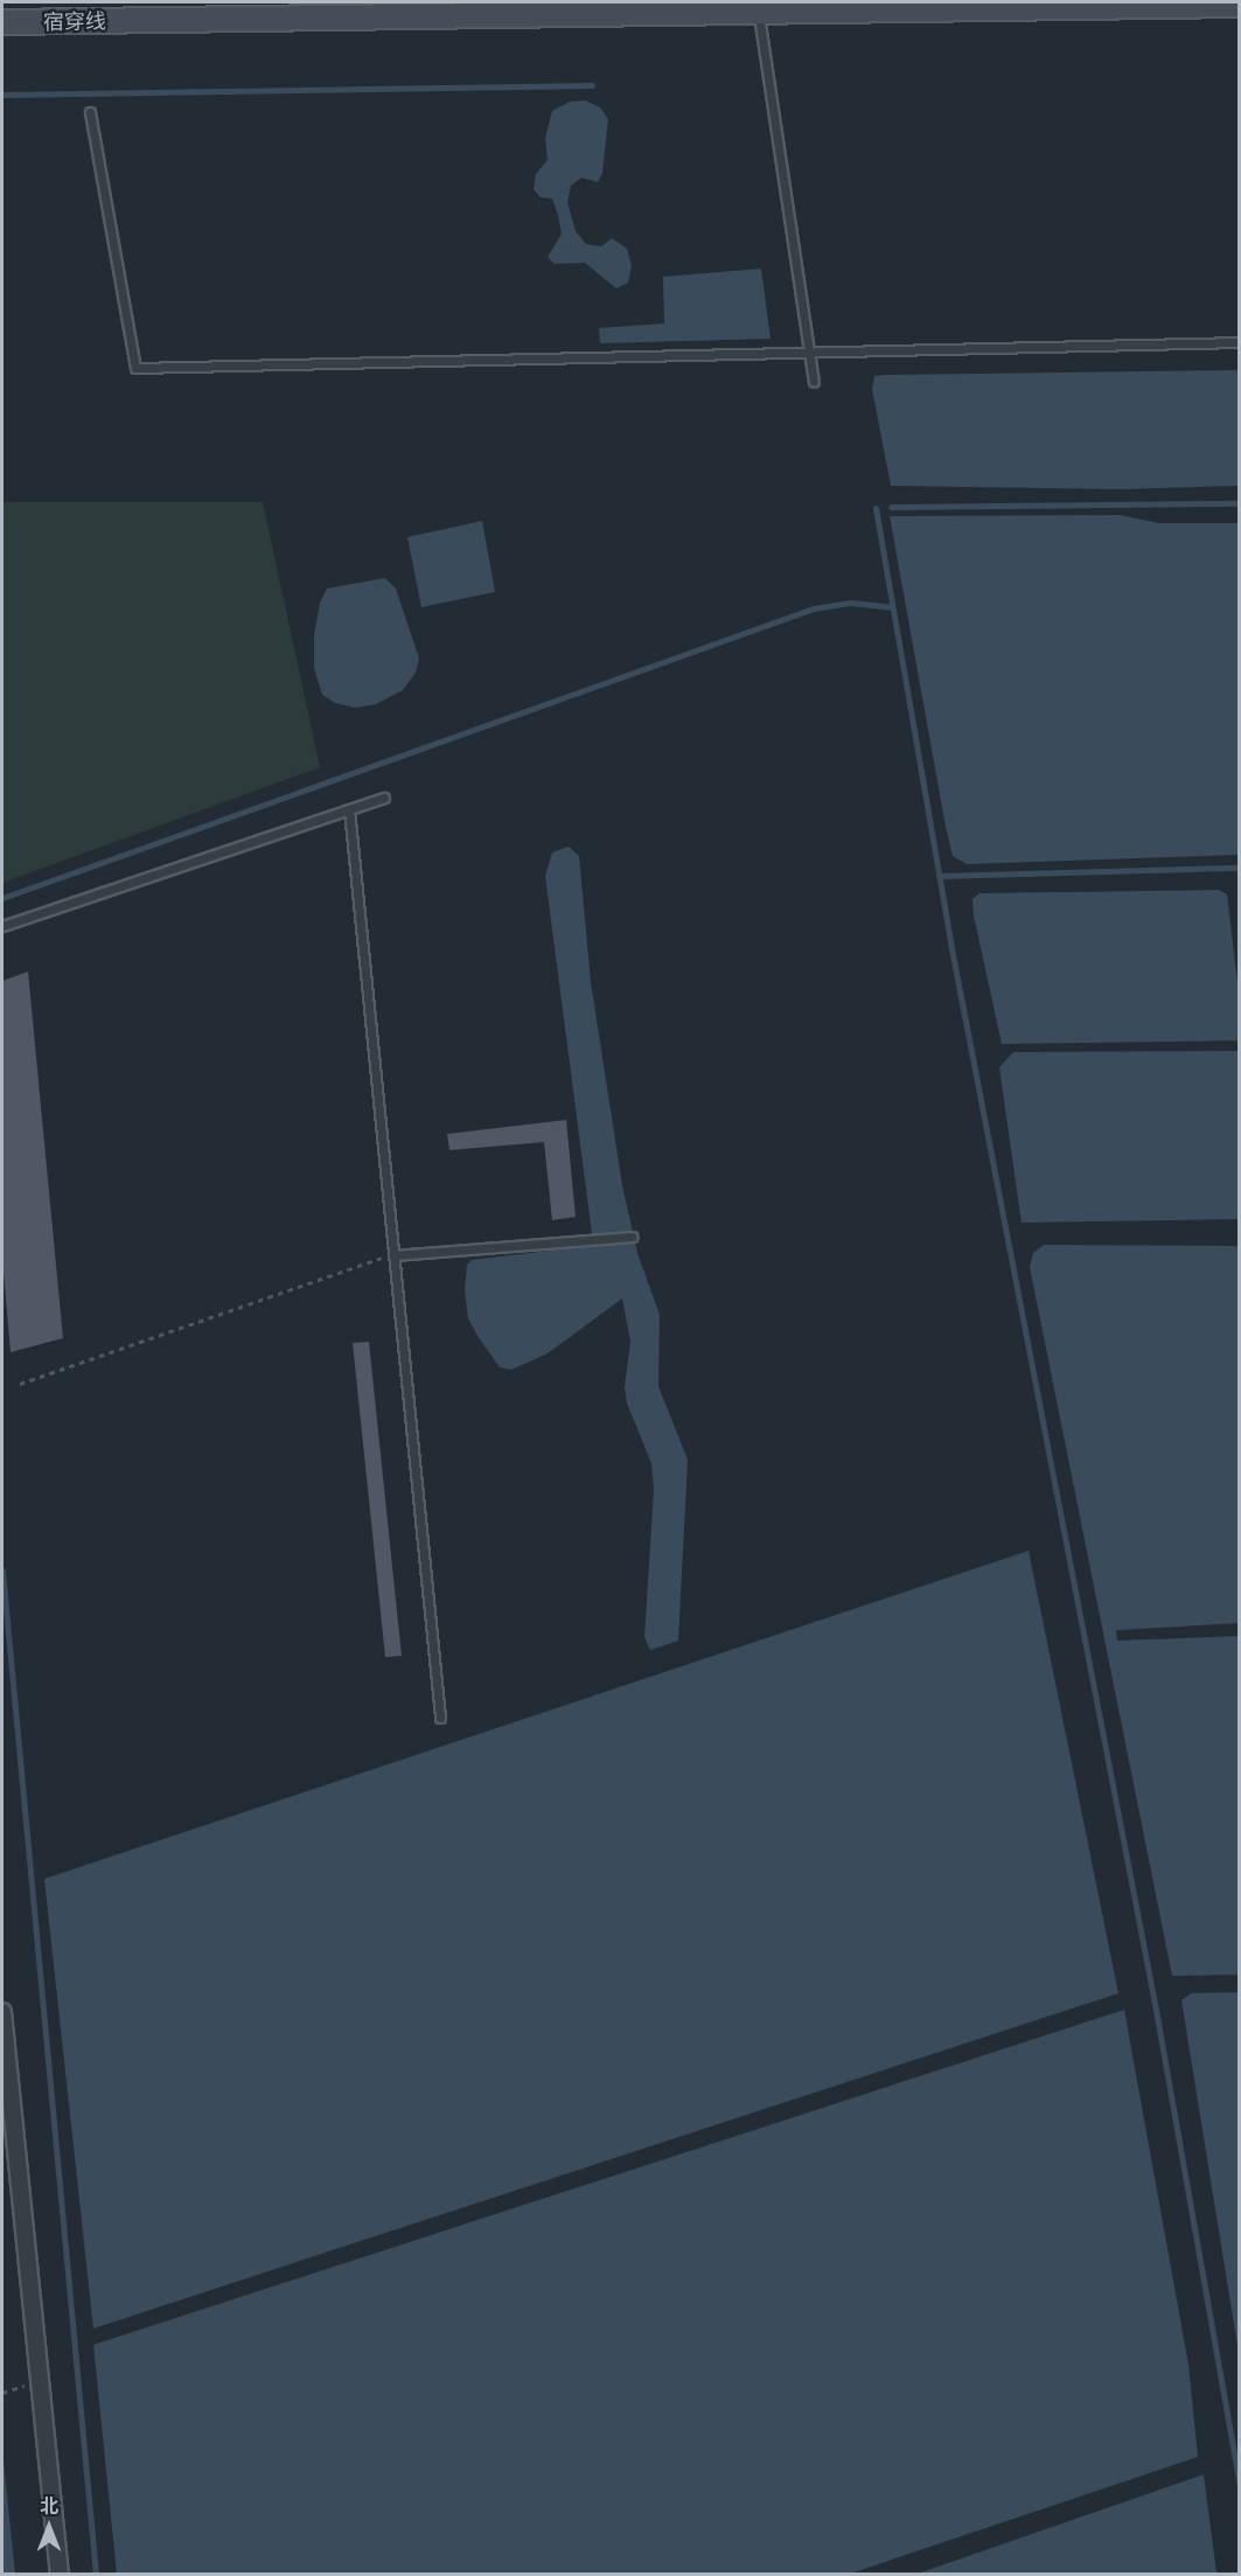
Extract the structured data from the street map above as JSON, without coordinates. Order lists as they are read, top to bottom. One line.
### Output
{"streets":{"main road":["宿穿线"]},"north":"top"}
